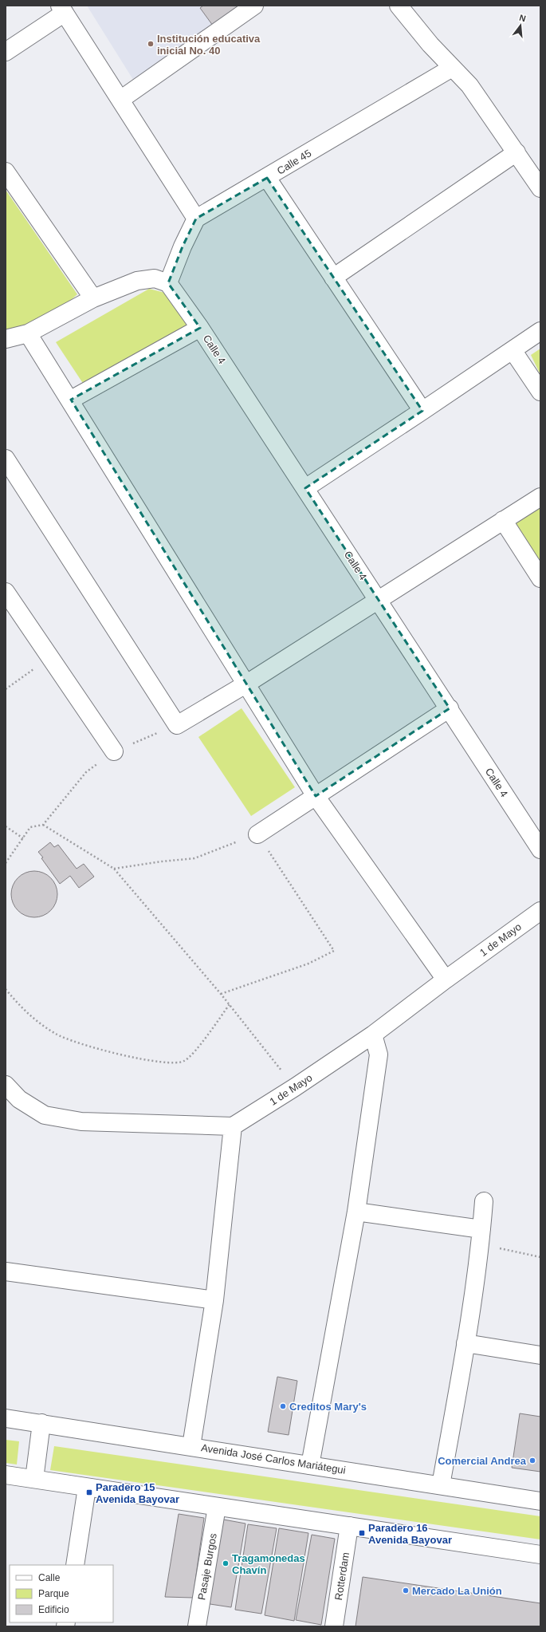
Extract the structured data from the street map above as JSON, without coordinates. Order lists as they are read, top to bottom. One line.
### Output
{"streets":{"street":["Calle 45","Calle 4","1 de Mayo","Avenida José Carlos Mariátegui","Pasaje Burgos","Rotterdam"]},"places":{"other":["Institución educativa inicial No. 40","Creditos Mary's","Comercial Andrea","Tragamonedas Chavín","Mercado La Unión"],"transit":["Paradero 15 Avenida Bayovar","Paradero 16 Avenida Bayovar"]},"legend":["Calle","Parque","Edificio"],"north":"top"}
